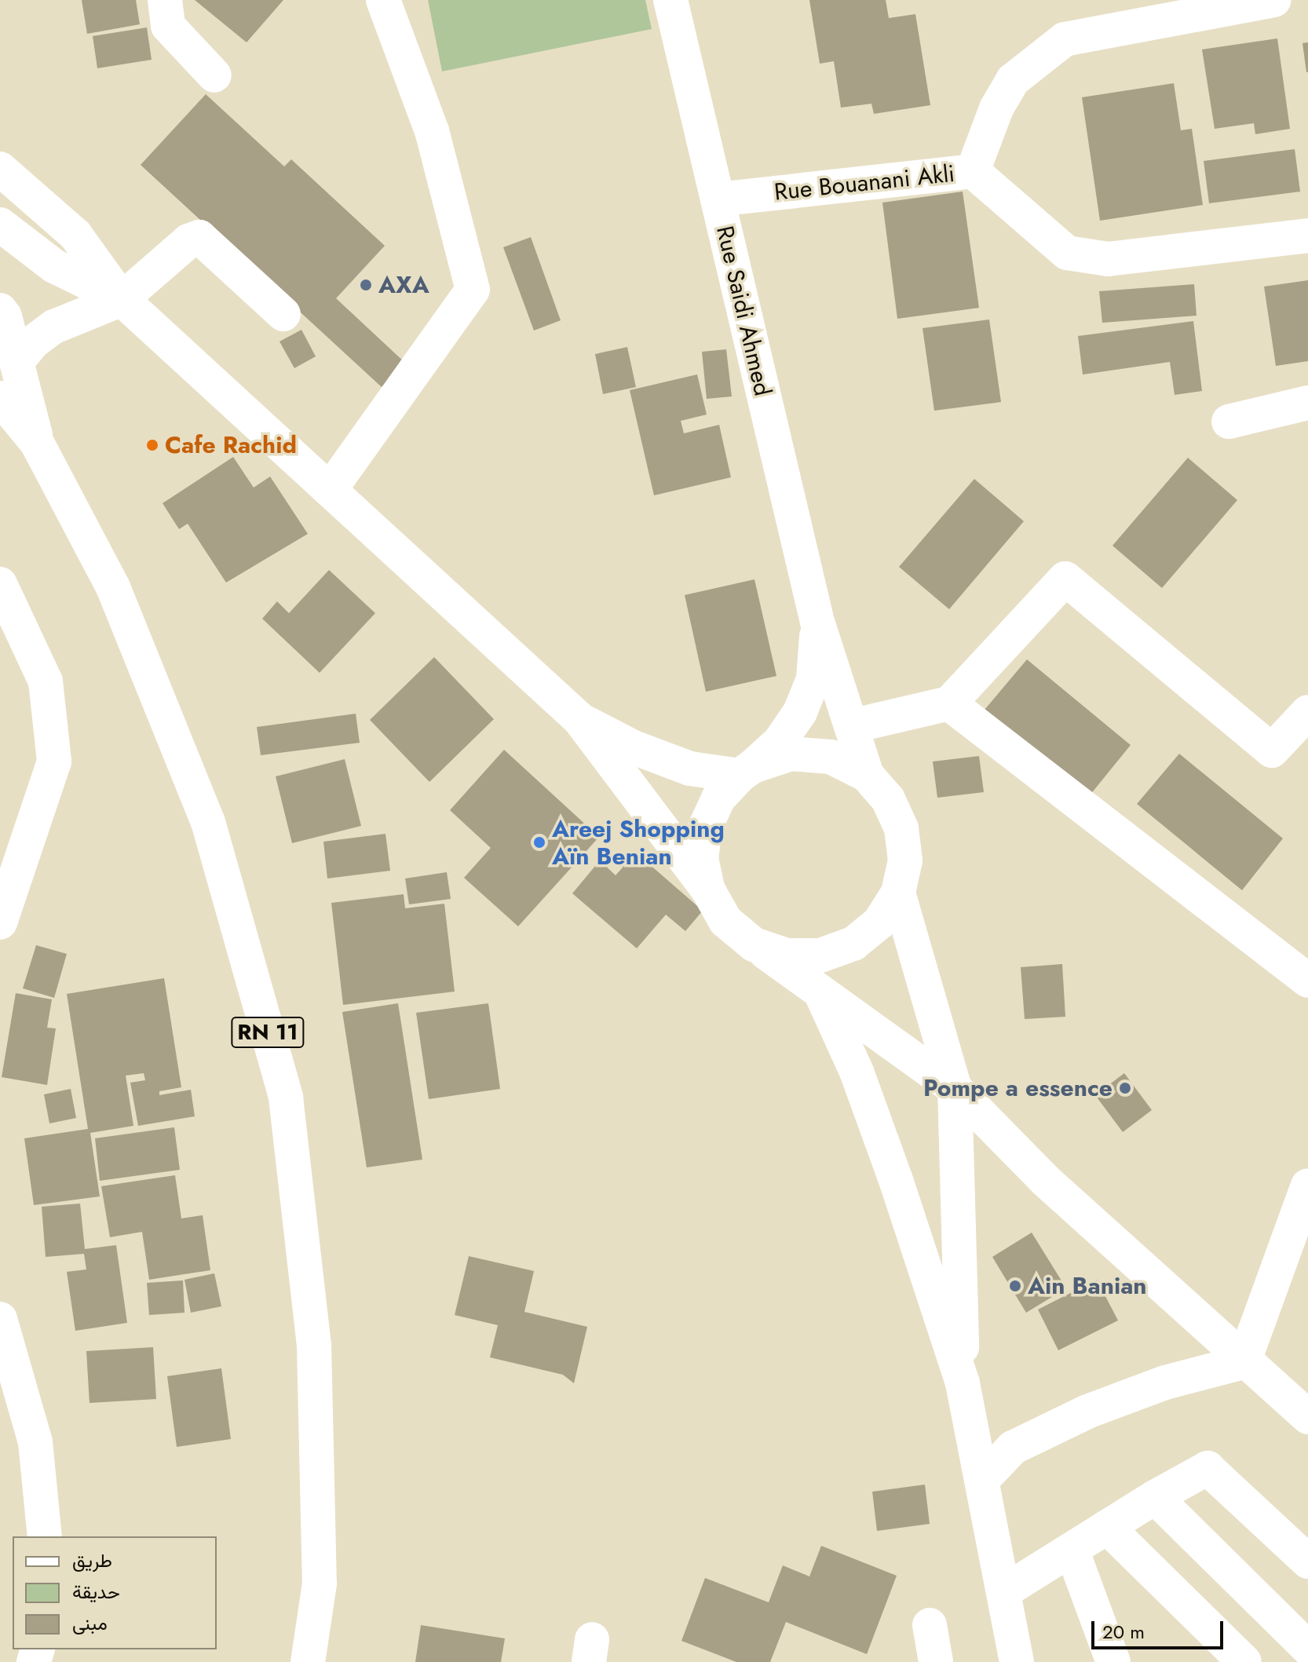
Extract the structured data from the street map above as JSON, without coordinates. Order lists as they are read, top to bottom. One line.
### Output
{"streets":{"street":["Rue Bouanani Akli","Rue Saidi Ahmed","RN 11"]},"crossings":[["Rue Bouanani Akli","Rue Saidi Ahmed"]],"places":["AXA","Cafe Rachid","Areej Shopping Aïn Benian","Pompe a essence","Ain Banian"],"legend":["طريق","حديقة","مبنى"],"scale_bar":"20 m"}
